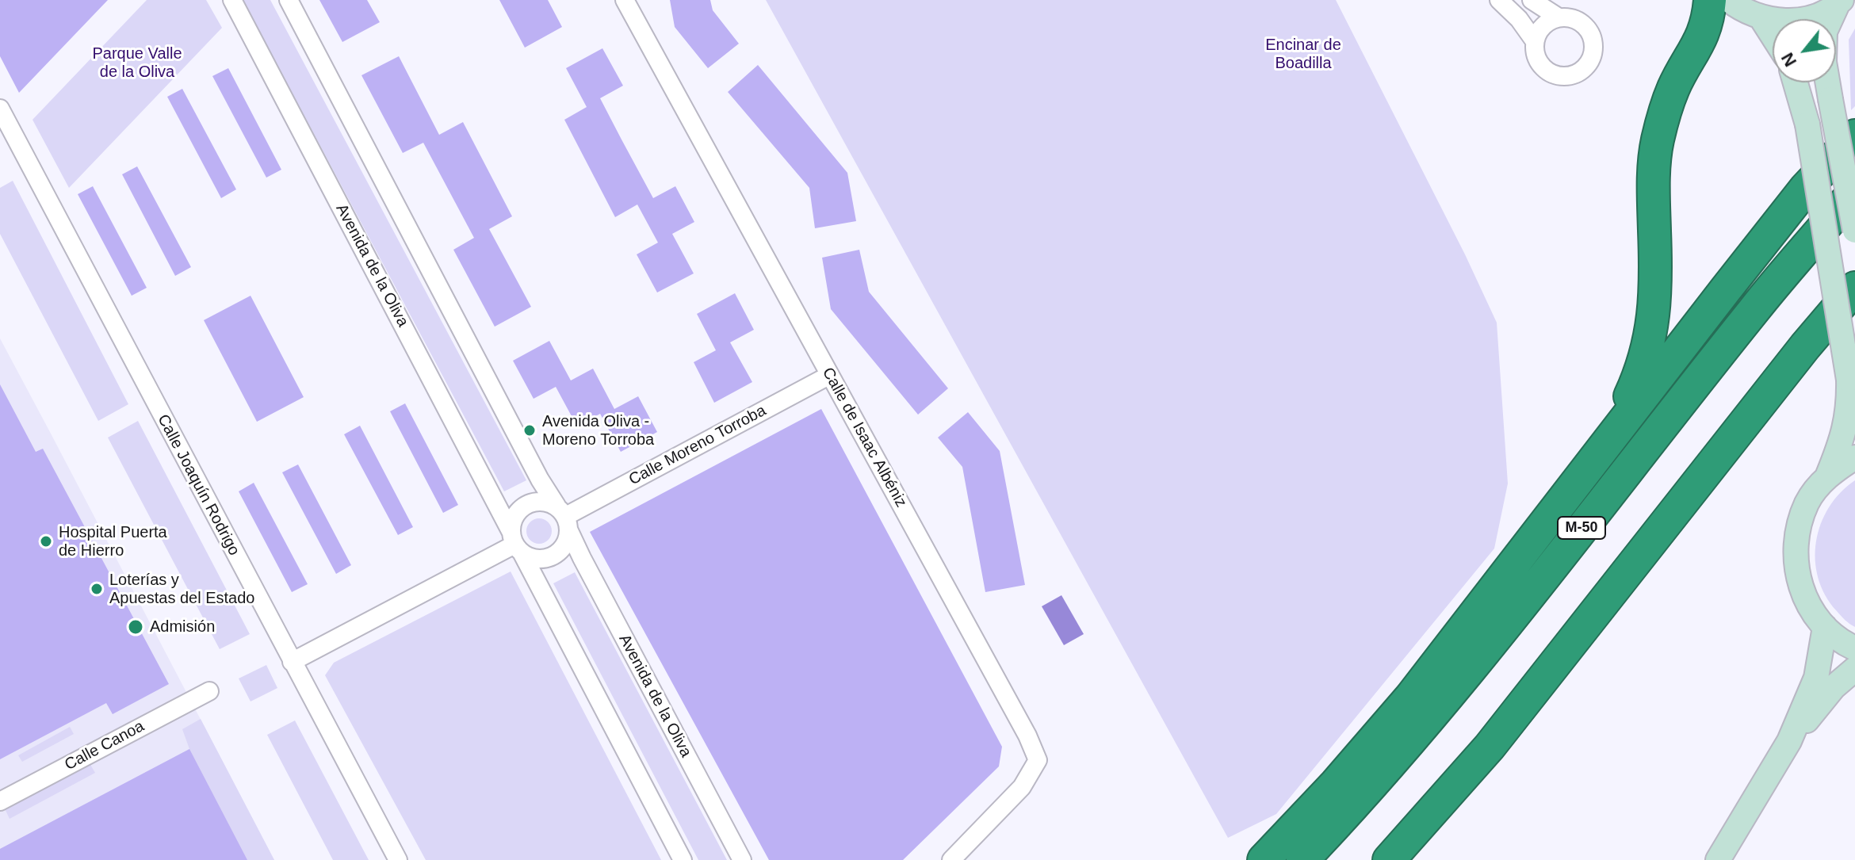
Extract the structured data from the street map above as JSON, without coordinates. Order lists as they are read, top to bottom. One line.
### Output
{"streets":{"highway":["M-50"],"street":["Avenida de la Oliva","Calle de Isaac Albéniz","Calle Moreno Torroba","Calle Joaquín Rodrigo","Calle Canoa"]},"crossings":[["Avenida de la Oliva","Calle Moreno Torroba"],["Calle de Isaac Albéniz","Calle Moreno Torroba"]],"parks":["Encinar de Boadilla","Parque Valle de la Oliva"],"places":["Avenida Oliva - Moreno Torroba","Hospital Puerta de Hierro","Loterías y Apuestas del Estado","Admisión"],"north":"bottom left"}
